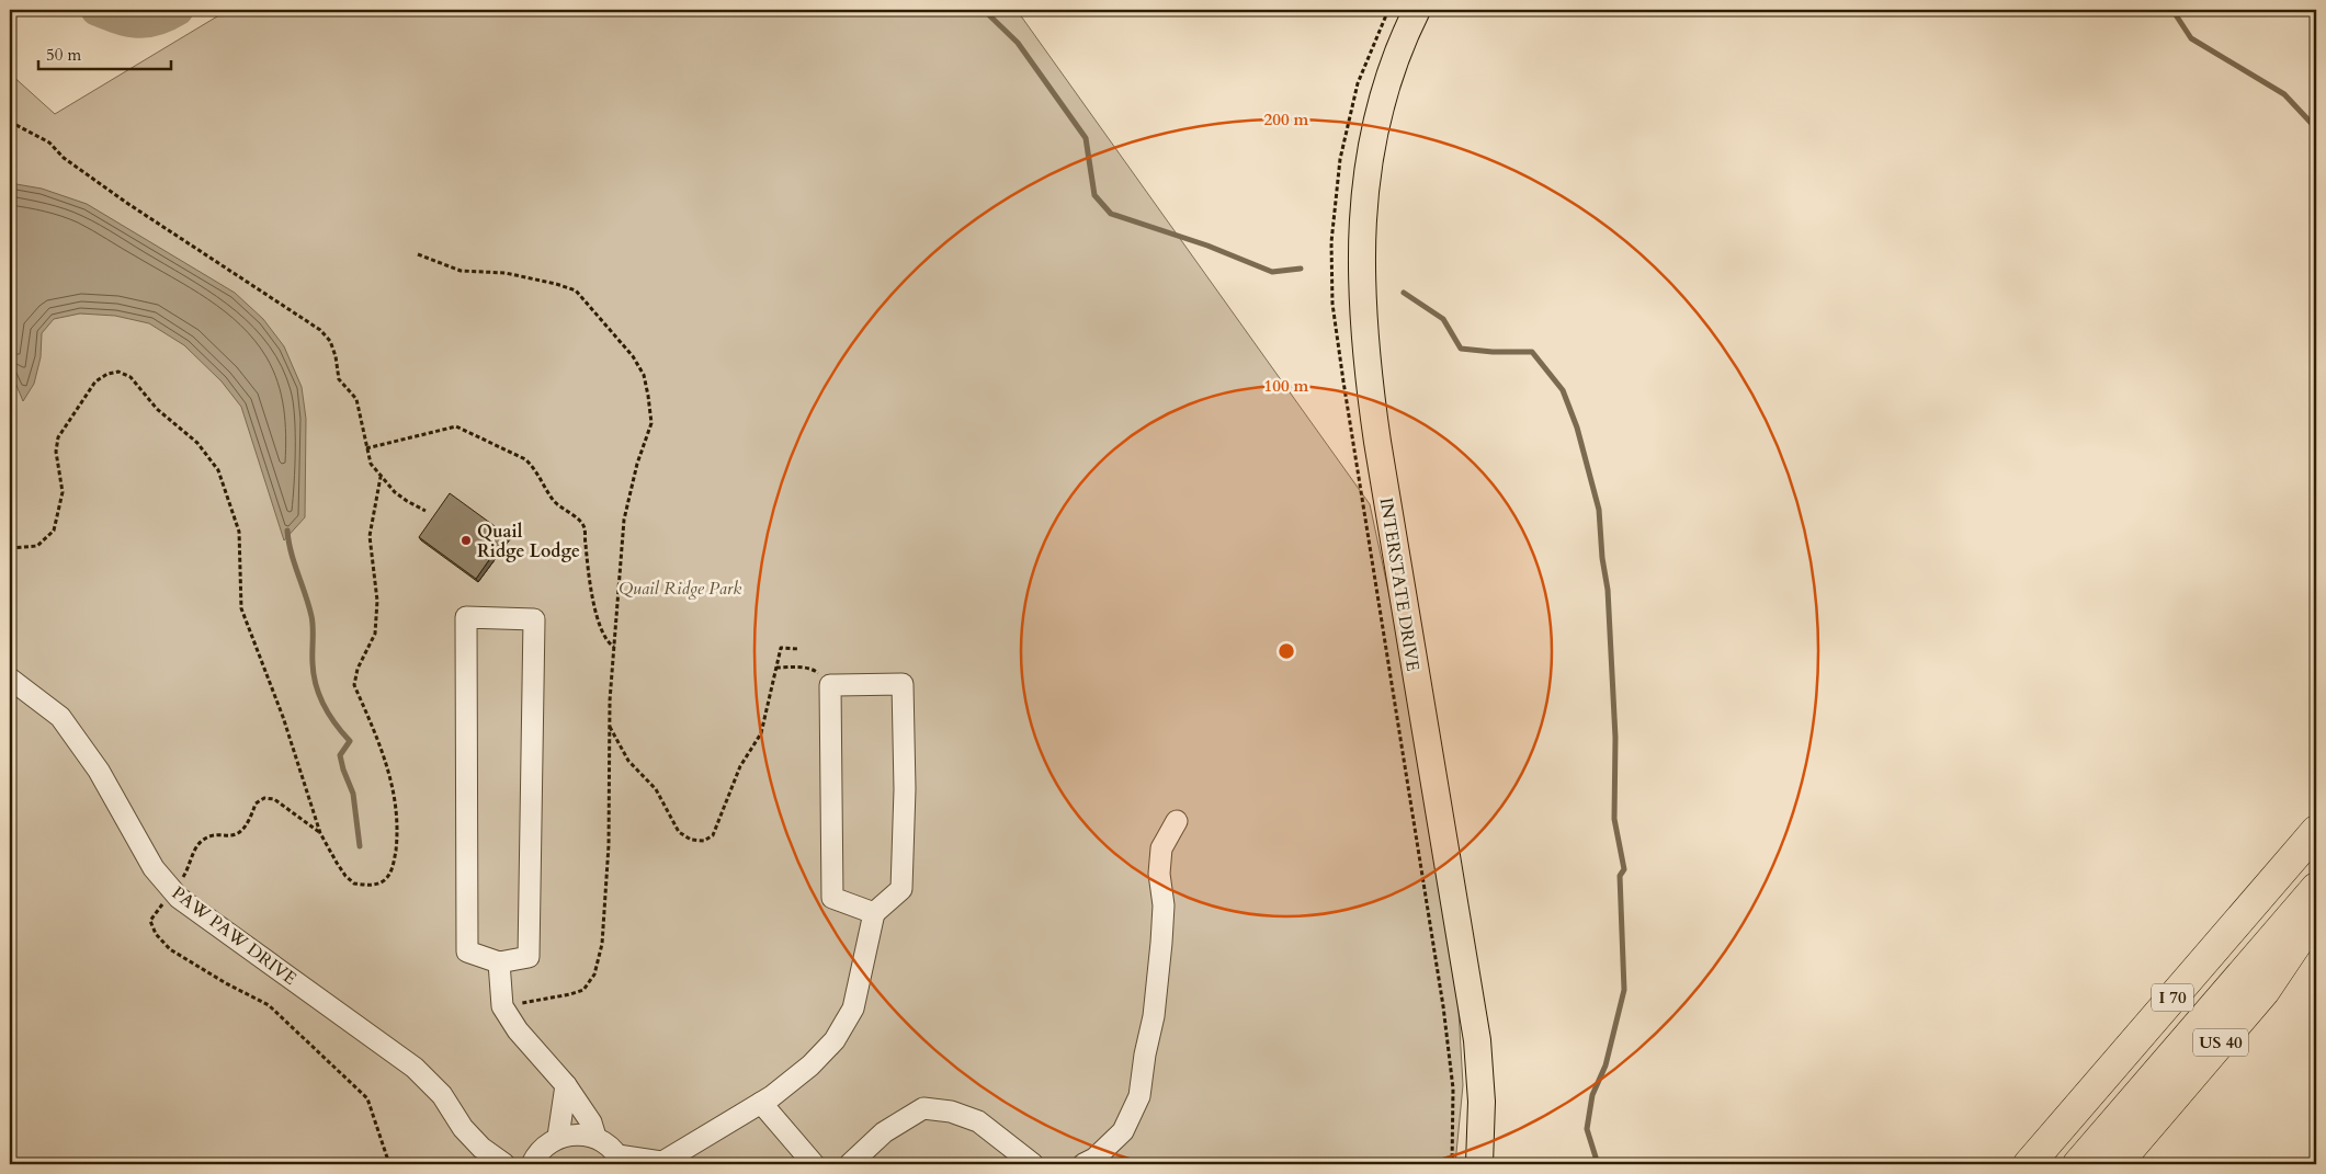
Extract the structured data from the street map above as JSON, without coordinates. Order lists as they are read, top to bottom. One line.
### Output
{"streets":{"highway":["I 70","US 40"],"main road":["INTERSTATE DRIVE"],"street":["PAW PAW DRIVE"]},"parks":["Quail Ridge Park"],"places":["Quail Ridge Lodge"],"scale_bar":"50 m","rings":["200 m","100 m"]}
